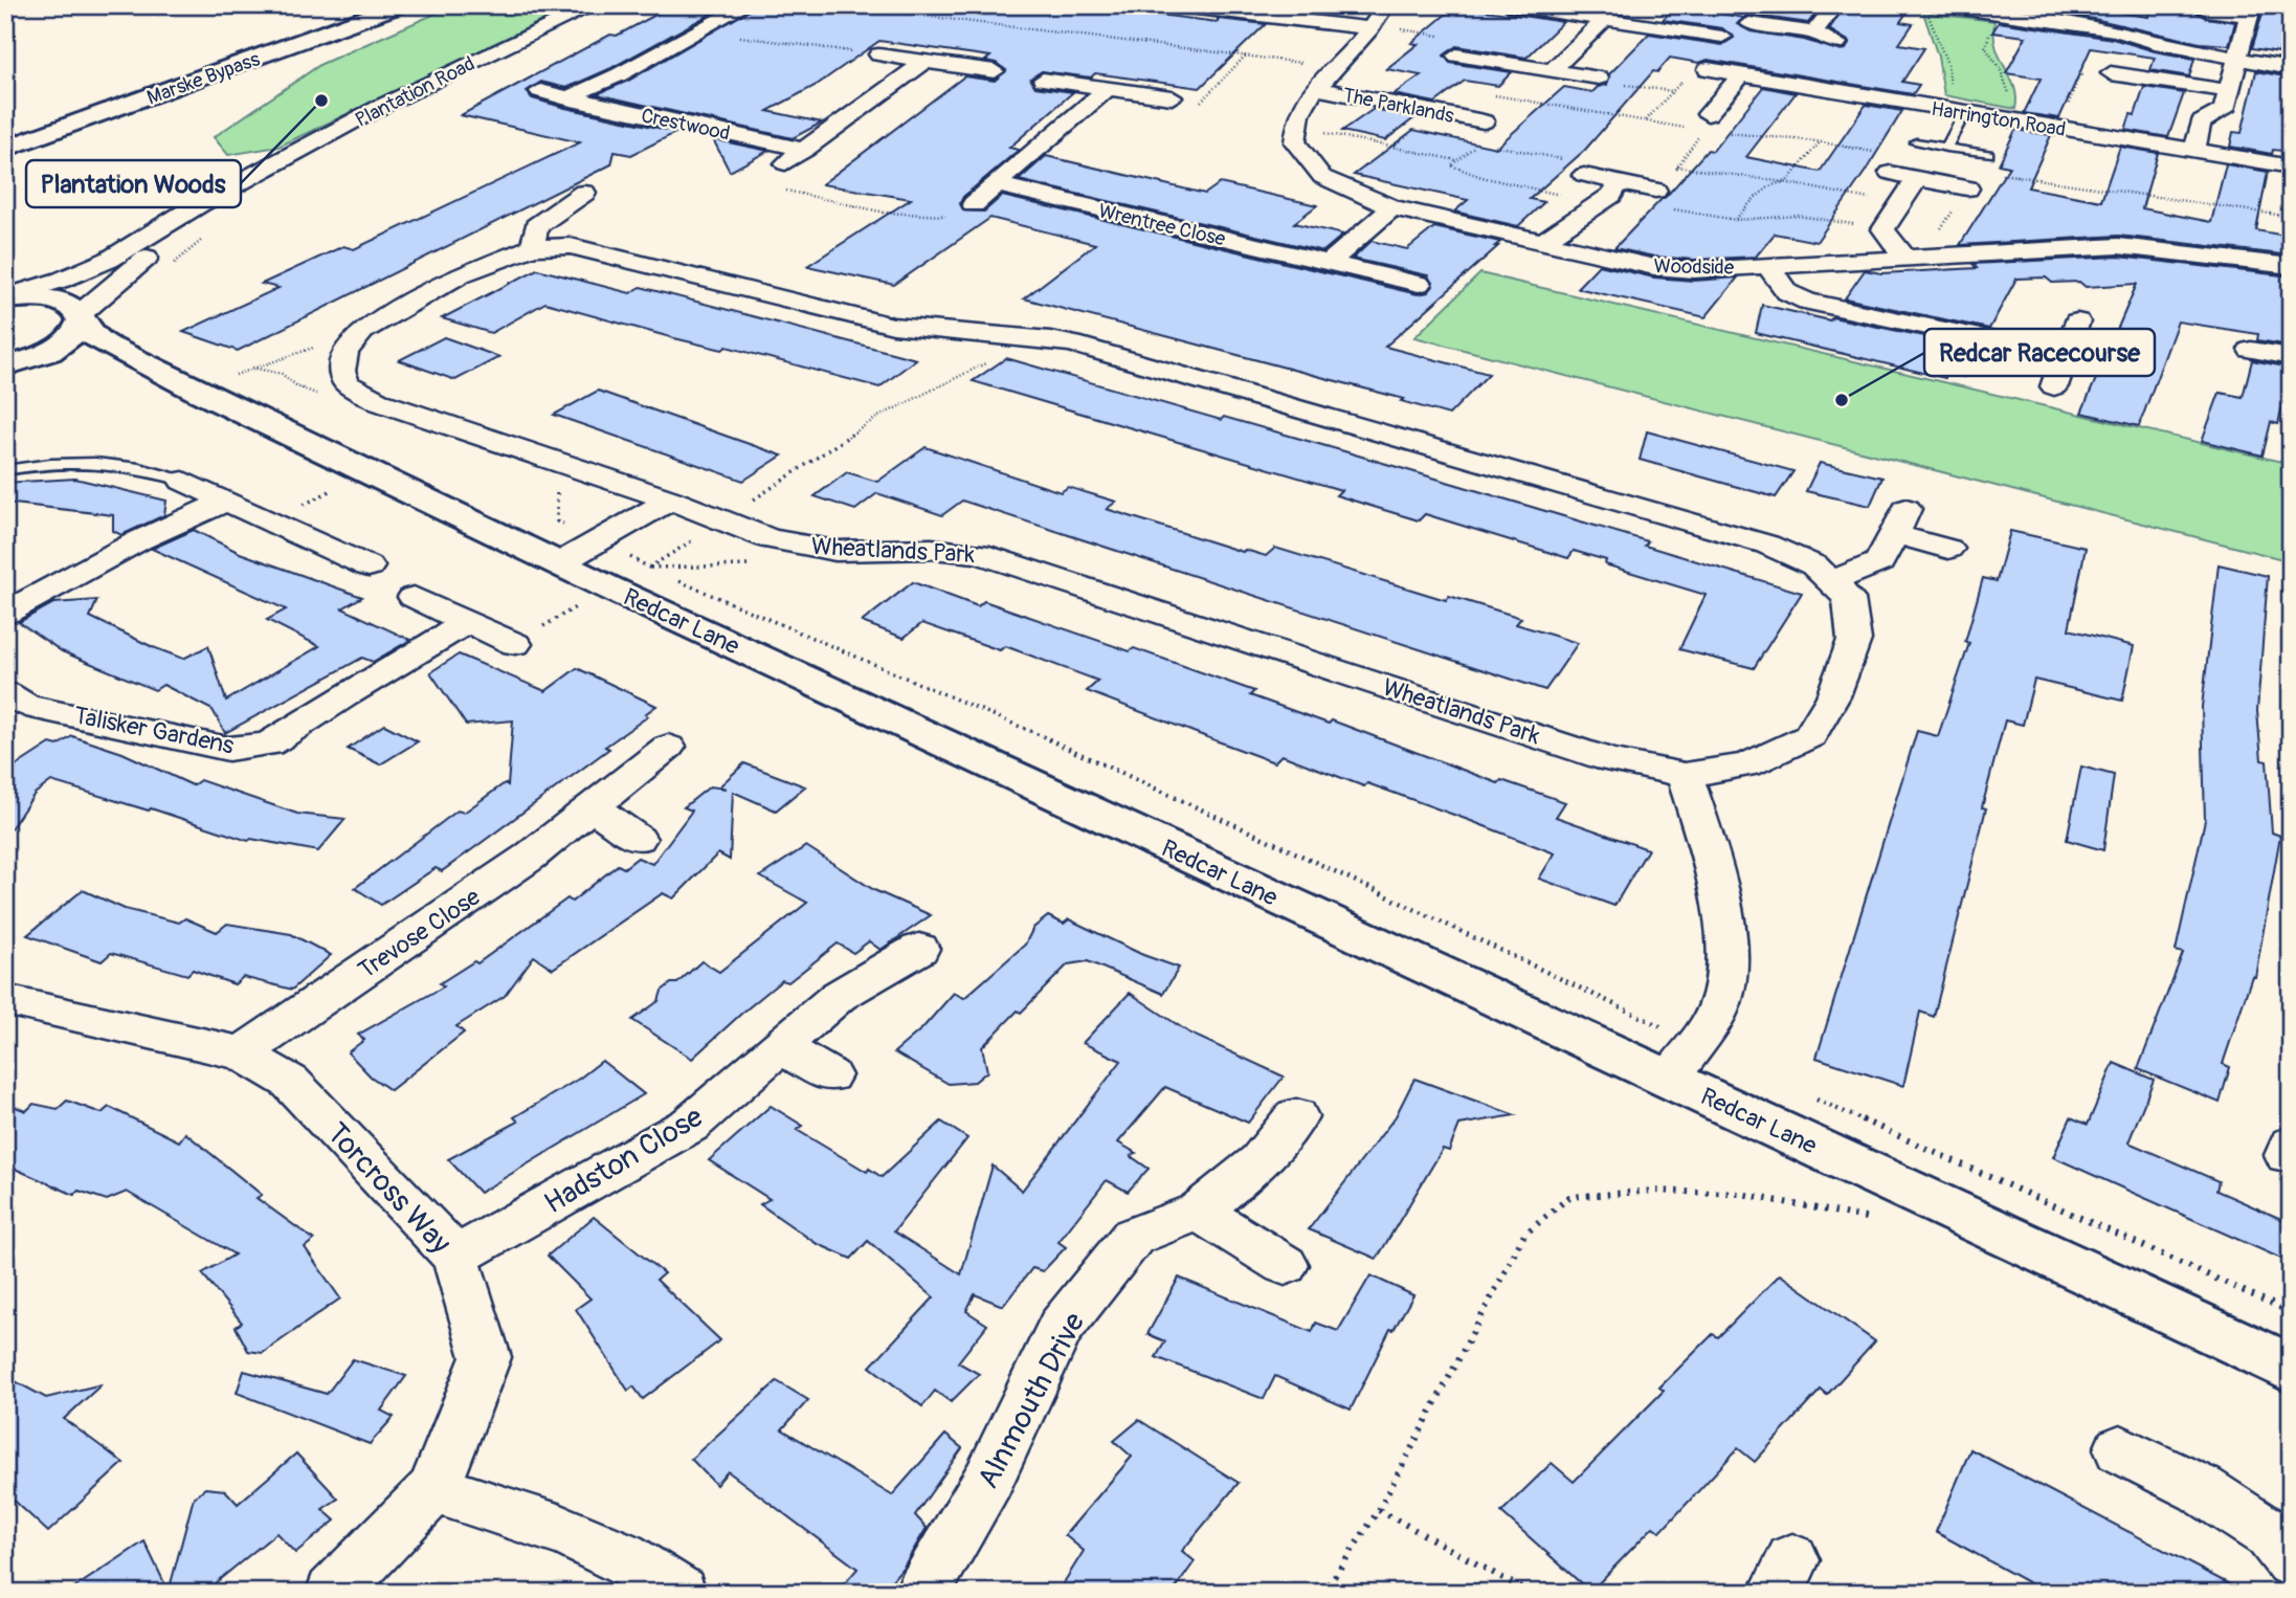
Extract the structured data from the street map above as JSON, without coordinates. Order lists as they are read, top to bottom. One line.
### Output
{"streets":{"main road":["Marske Bypass","Redcar Lane"],"street":["Plantation Road","The Parklands","Harrington Road","Crestwood","Wrentree Close","Woodside","Wheatlands Park","Talisker Gardens","Trevose Close","Hadston Close","Torcross Way","Alnmouth Drive"]},"crossings":[["Plantation Road","Redcar Lane"],["Trevose Close","Torcross Way"],["Hadston Close","Torcross Way"]],"places":["Plantation Woods","Redcar Racecourse"]}
